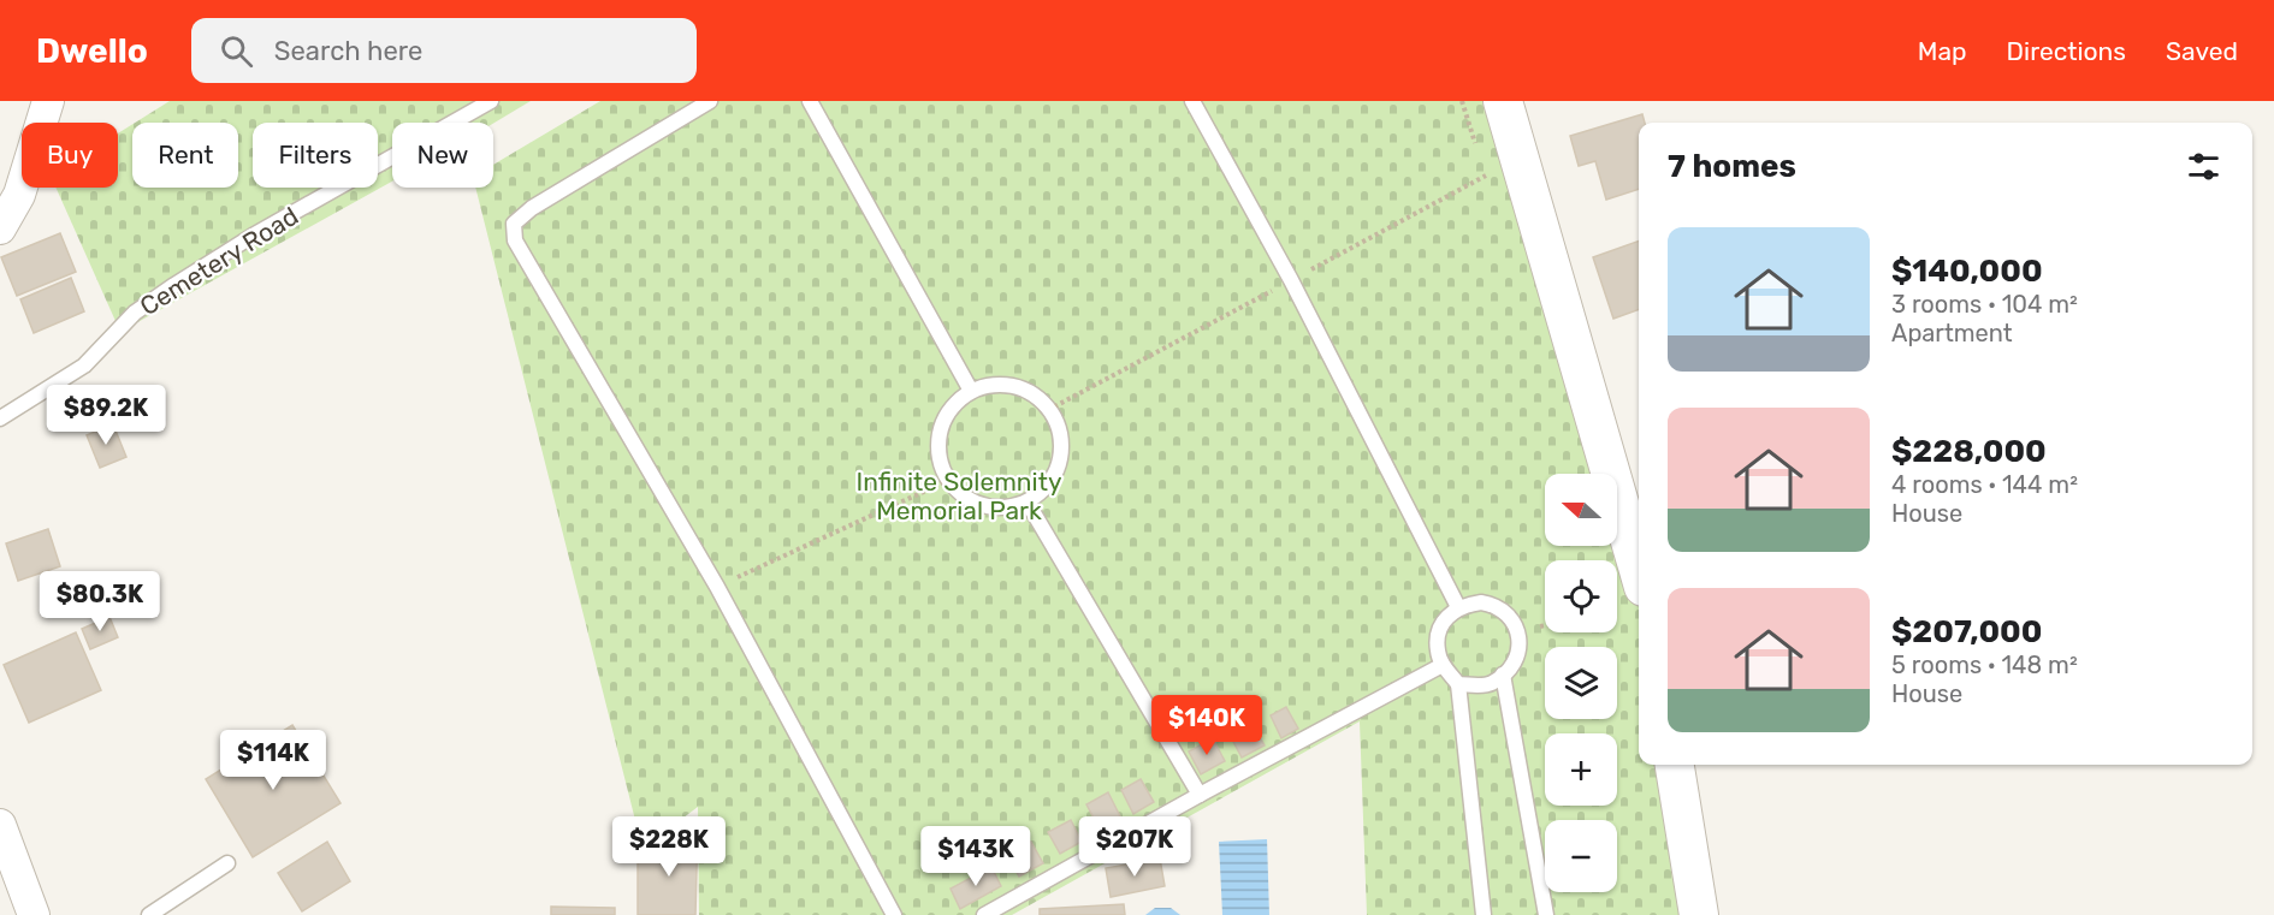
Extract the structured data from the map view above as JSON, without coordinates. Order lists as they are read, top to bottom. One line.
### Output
{"streets":{"lane":["Cemetery Road"]},"parks":["Infinite Solemnity Memorial Park"],"north":"left","page":{"header":"Dwello","search":"Search here","nav":["Map","Directions","Saved"],"chip":["Buy","Rent","Filters","New"],"heading":"7 homes","list":[{"name":"$140,000","note":"3 rooms · 104 m² · Apartment"},{"name":"$228,000","note":"4 rooms · 144 m² · House"},{"name":"$207,000","note":"5 rooms · 148 m² · House"}],"price":["$89.2K","$80.3K","$140K","$114K","$228K","$207K","$143K"],"map_buttons":["+","−"]}}
